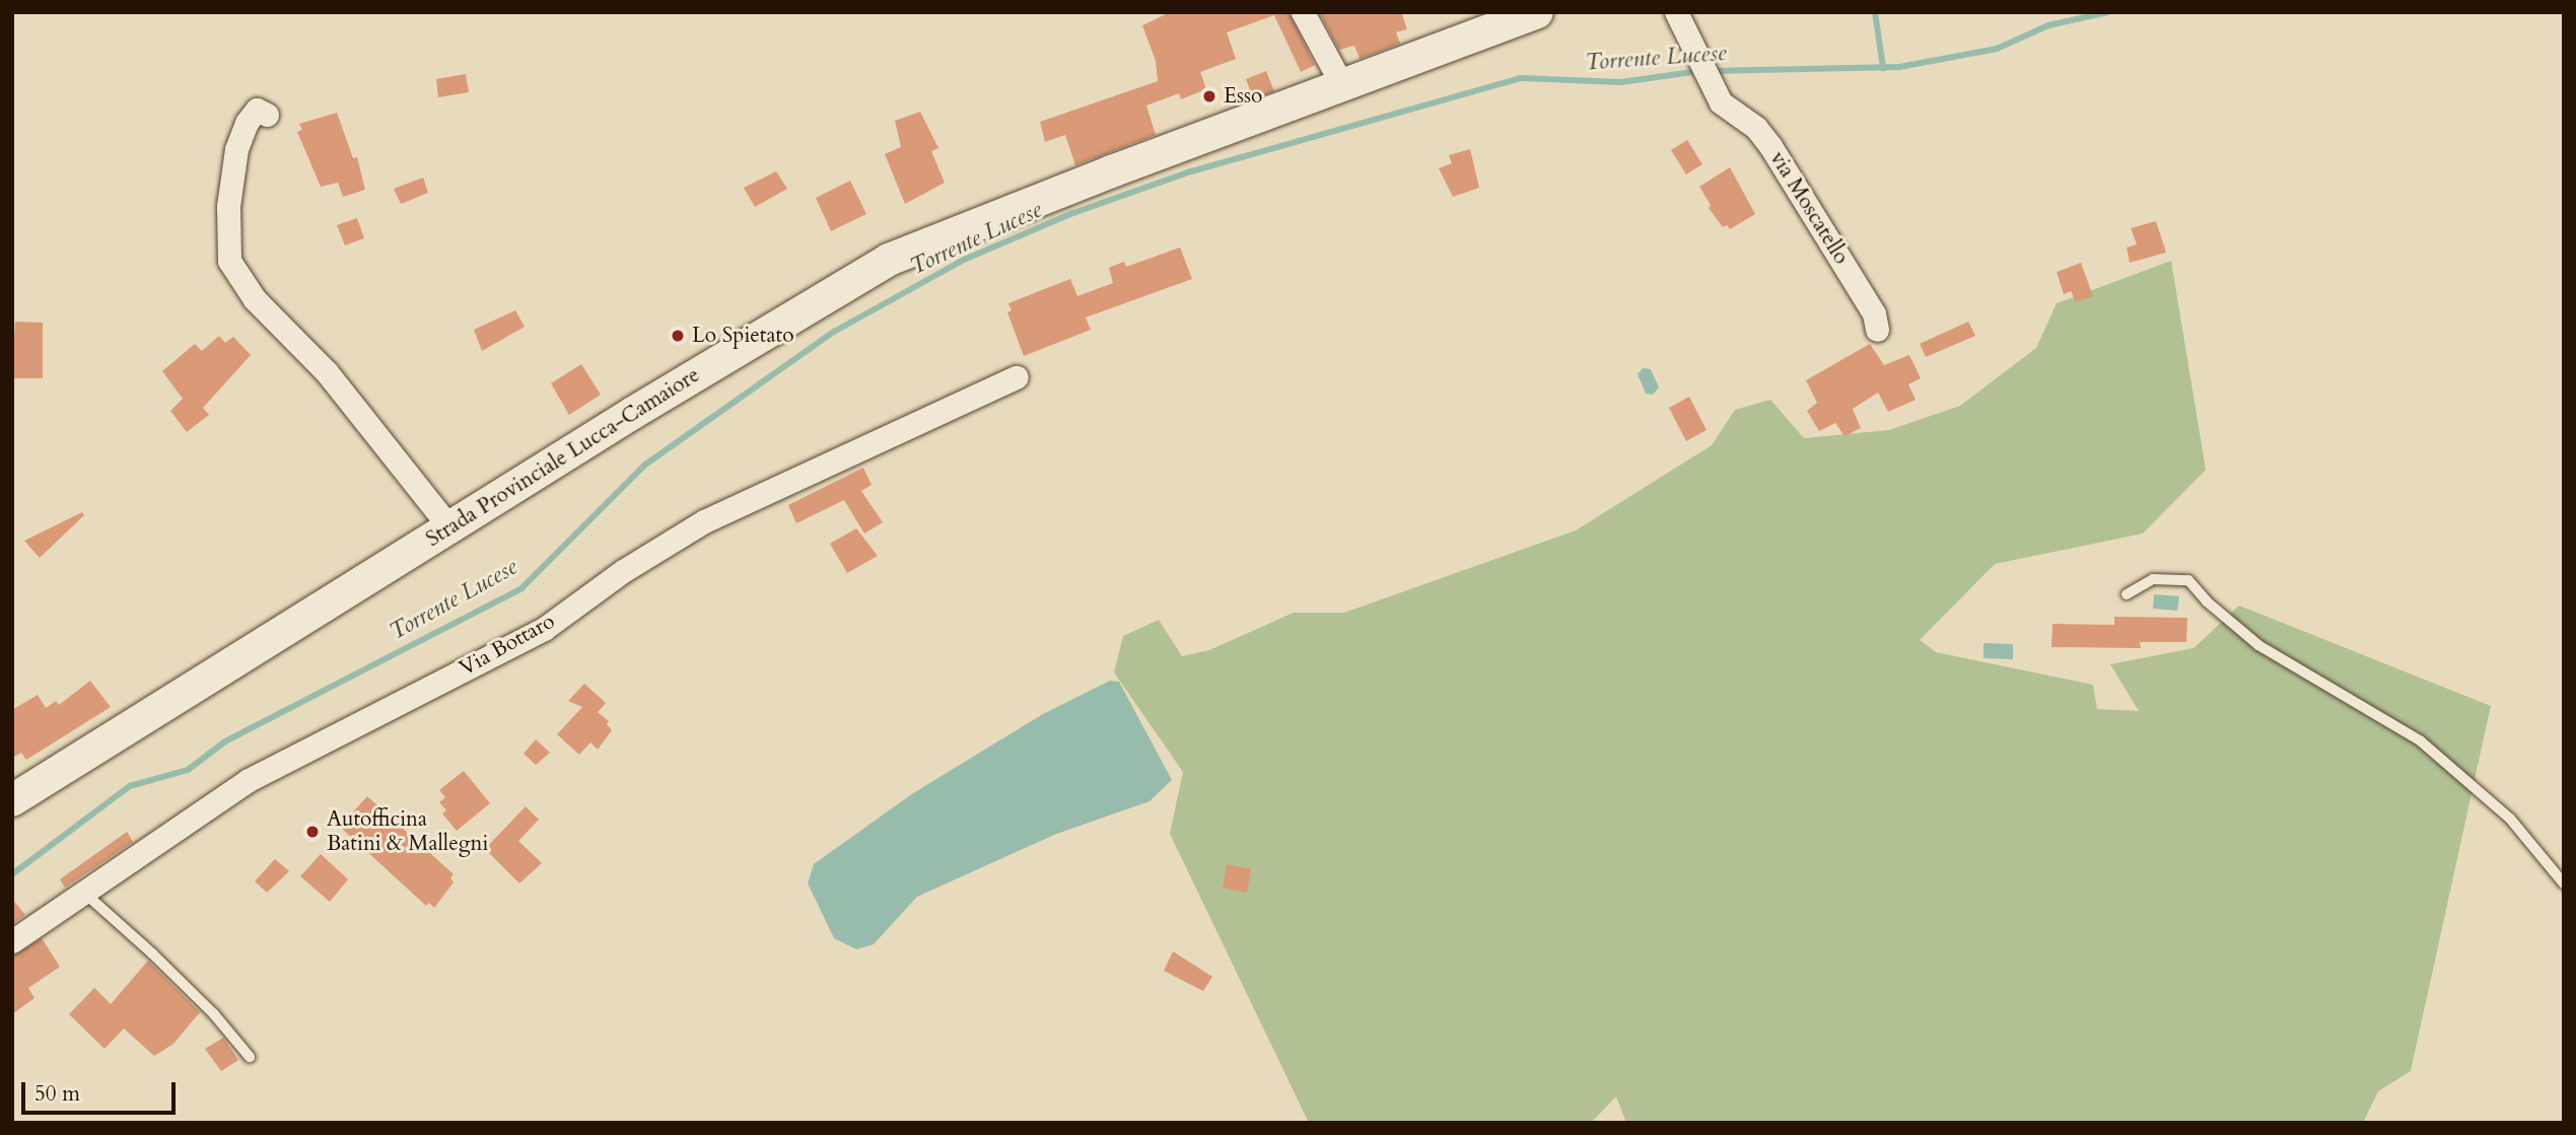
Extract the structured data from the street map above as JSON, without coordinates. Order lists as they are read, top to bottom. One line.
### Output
{"streets":{"main road":["Strada Provinciale Lucca-Camaiore"],"street":["via Moscatello","Via Bottaro"]},"water":["Torrente Lucese"],"places":["Esso","Lo Spietato","Autofficina Batini & Mallegni"],"scale_bar":"50 m"}
